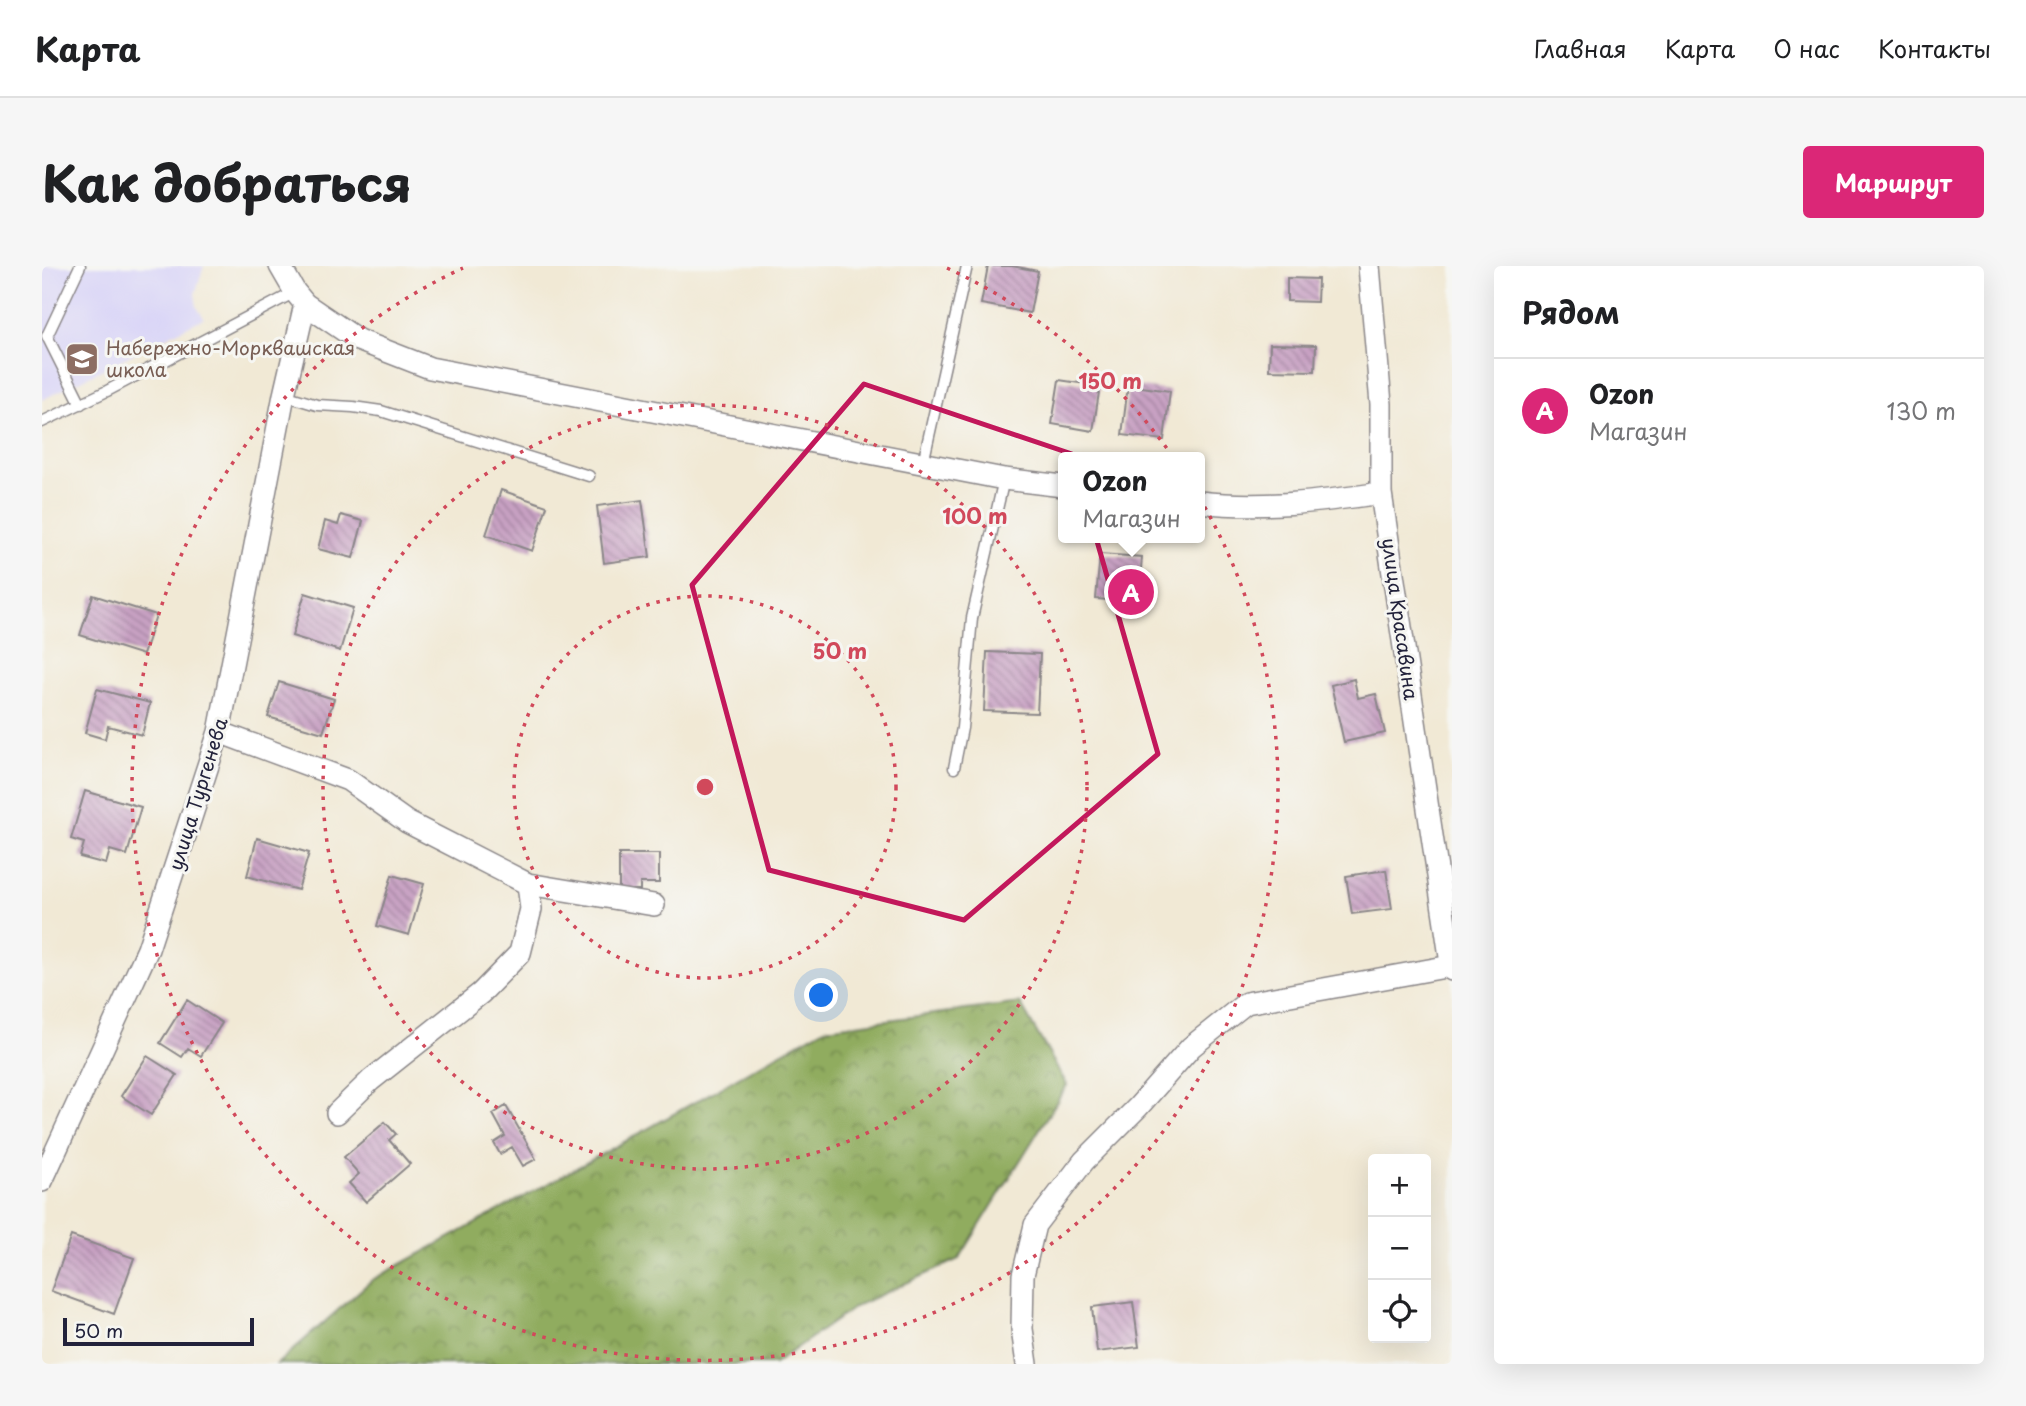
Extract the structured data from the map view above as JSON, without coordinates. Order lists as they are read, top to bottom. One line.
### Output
{"streets":{"street":["улица Красавина","улица Тургенева"]},"places":{"school or university":["Набережно-Морквашская школа"]},"scale_bar":"50 m","page":{"header":"Карта","nav":["Главная","Карта","О нас","Контакты"],"title":"Как добраться","buttons":"Маршрут","heading":"Рядом","list":[{"mark":"A","name":"Ozon","note":"Магазин","value":"130 m"}],"popup":["Ozon","Магазин"],"pins":"A","map_buttons":["+","−"],"scale":"50 m"},"rings":["150 m","100 m","50 m"]}
